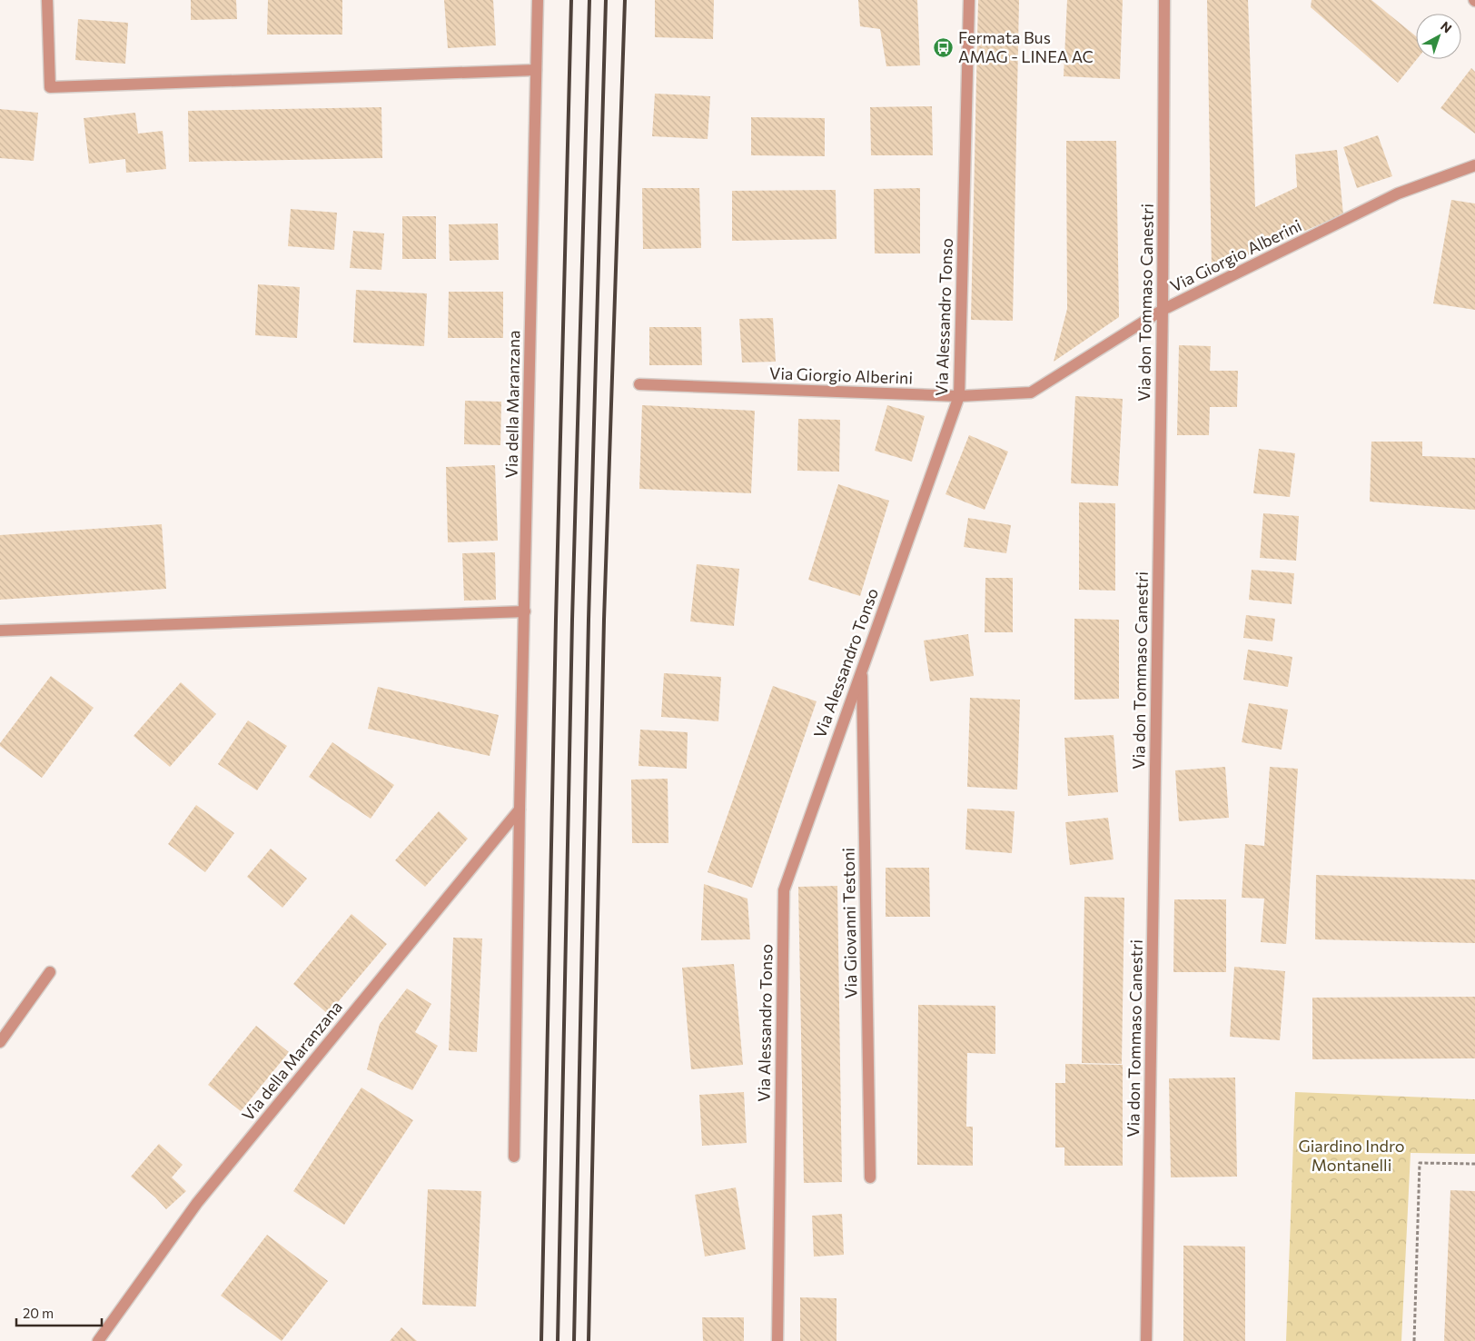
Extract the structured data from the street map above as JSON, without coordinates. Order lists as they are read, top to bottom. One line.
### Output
{"streets":{"street":["Via Giorgio Alberini","Via don Tommaso Canestri","Via Alessandro Tonso","Via della Maranzana","Via Giovanni Testoni"]},"crossings":[["Via Giorgio Alberini","Via don Tommaso Canestri"],["Via Giorgio Alberini","Via Alessandro Tonso"],["Via Alessandro Tonso","Via Giovanni Testoni"]],"parks":["Giardino Indro Montanelli"],"places":{"bus stop":["Fermata Bus AMAG - LINEA AC"]},"scale_bar":"20 m","north":"top right"}
